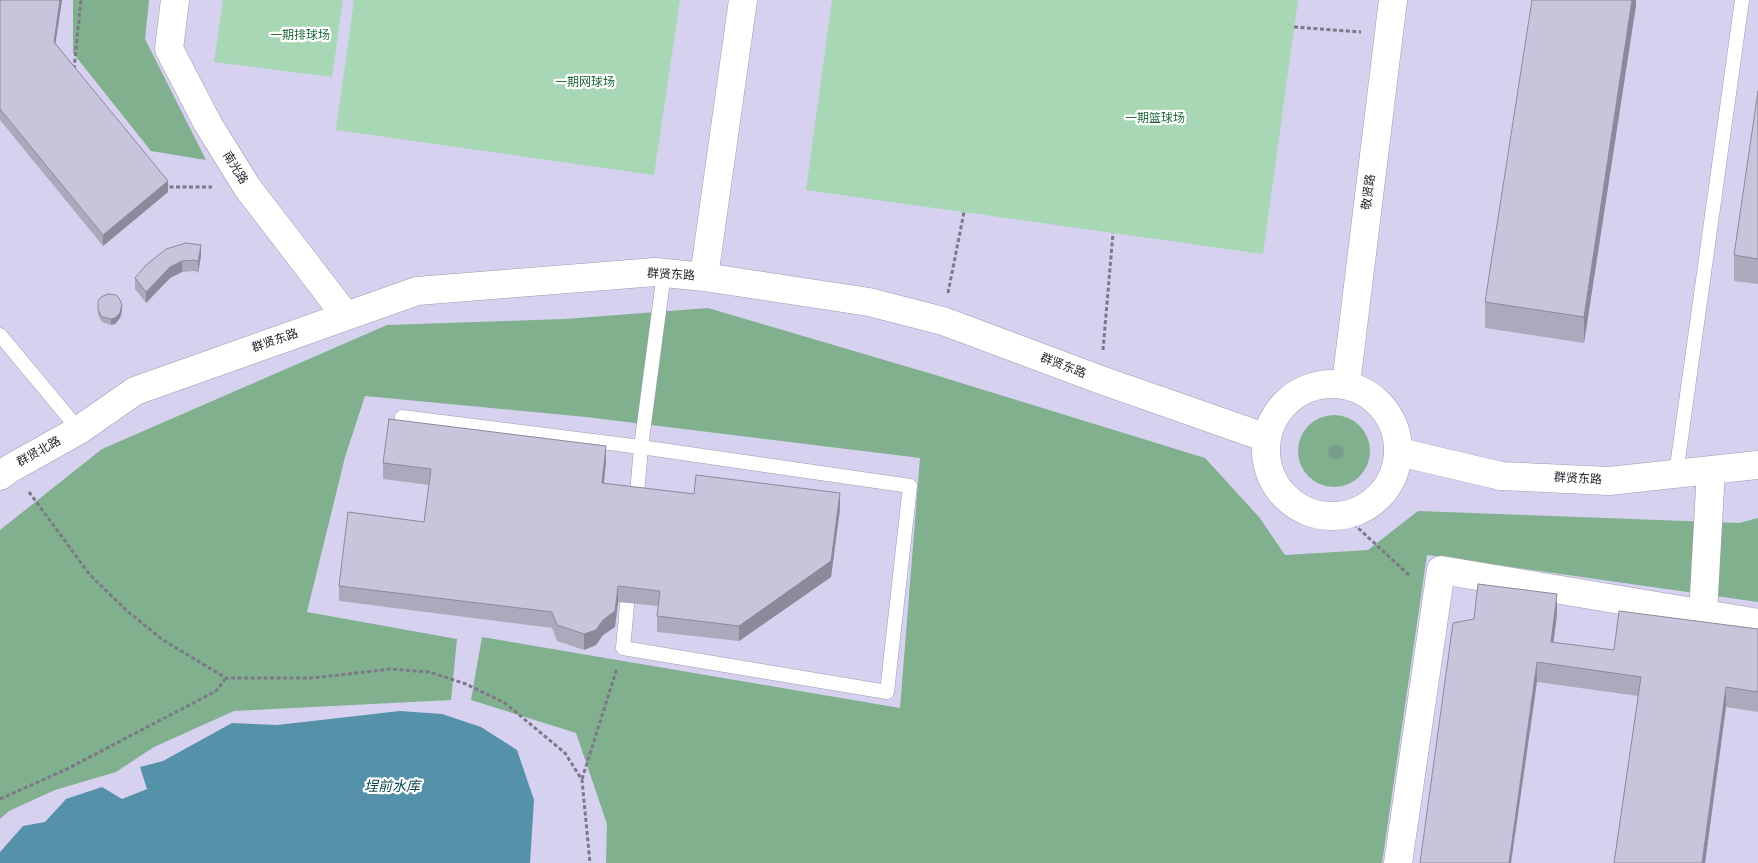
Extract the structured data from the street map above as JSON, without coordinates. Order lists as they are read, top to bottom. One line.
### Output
{"streets":{"street":["南光路","敬贤路","群贤东路","群贤北路"]},"crossings":[["南光路","群贤东路"],["敬贤路","群贤东路"],["群贤东路","群贤北路"]],"water":["埕前水库"],"parks":["一期排球场","一期网球场","一期篮球场"]}
